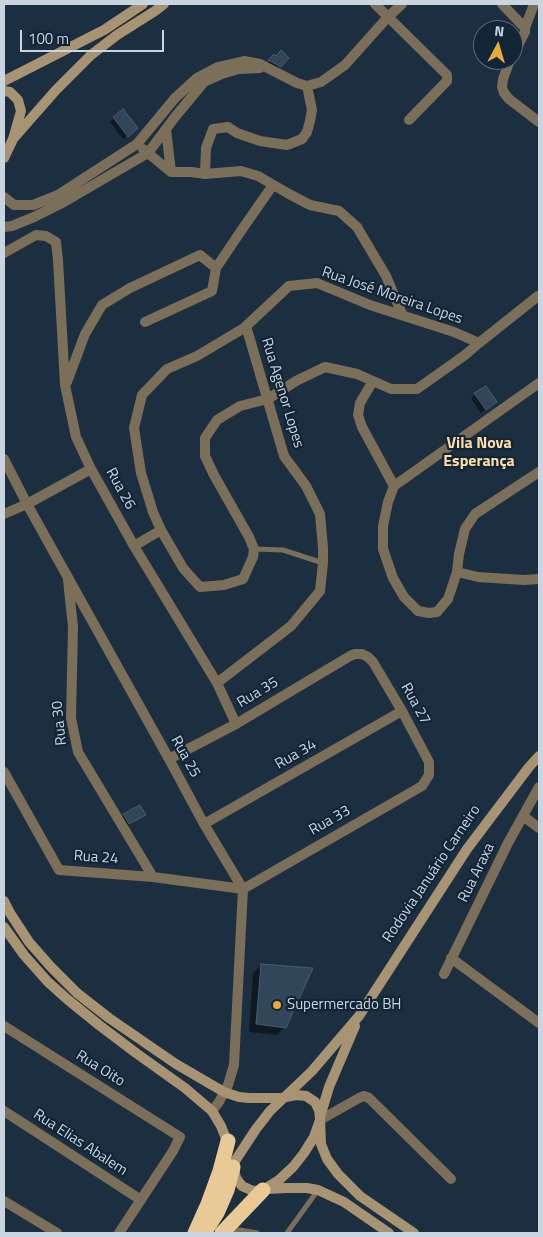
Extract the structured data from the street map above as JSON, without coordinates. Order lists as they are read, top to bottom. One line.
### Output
{"streets":{"highway":["Rodovia Januário Carneiro"],"street":["Rua José Moreira Lopes","Rua Agenor Lopes","Rua 26","Rua 35","Rua 27","Rua 30","Rua 34","Rua 25","Rua 33","Rua 24","Rua Araxa","Rua Oito","Rua Elias Abalem"]},"crossings":[["Rua José Moreira Lopes","Rua Agenor Lopes"],["Rua Agenor Lopes","Rua 26"],["Rua 26","Rua 35"],["Rua 35","Rua 27"],["Rua 35","Rua 25"],["Rua 27","Rua 34"],["Rua 27","Rua 33"],["Rua 30","Rua 25"],["Rua 30","Rua 24"],["Rua 34","Rua 25"],["Rua 25","Rua 33"],["Rua 25","Rua 24"],["Rua 33","Rua 24"],["Rua Oito","Rua Elias Abalem"]],"districts":["Vila Nova Esperança"],"places":["Supermercado BH"],"scale_bar":"100 m","north":"top"}
